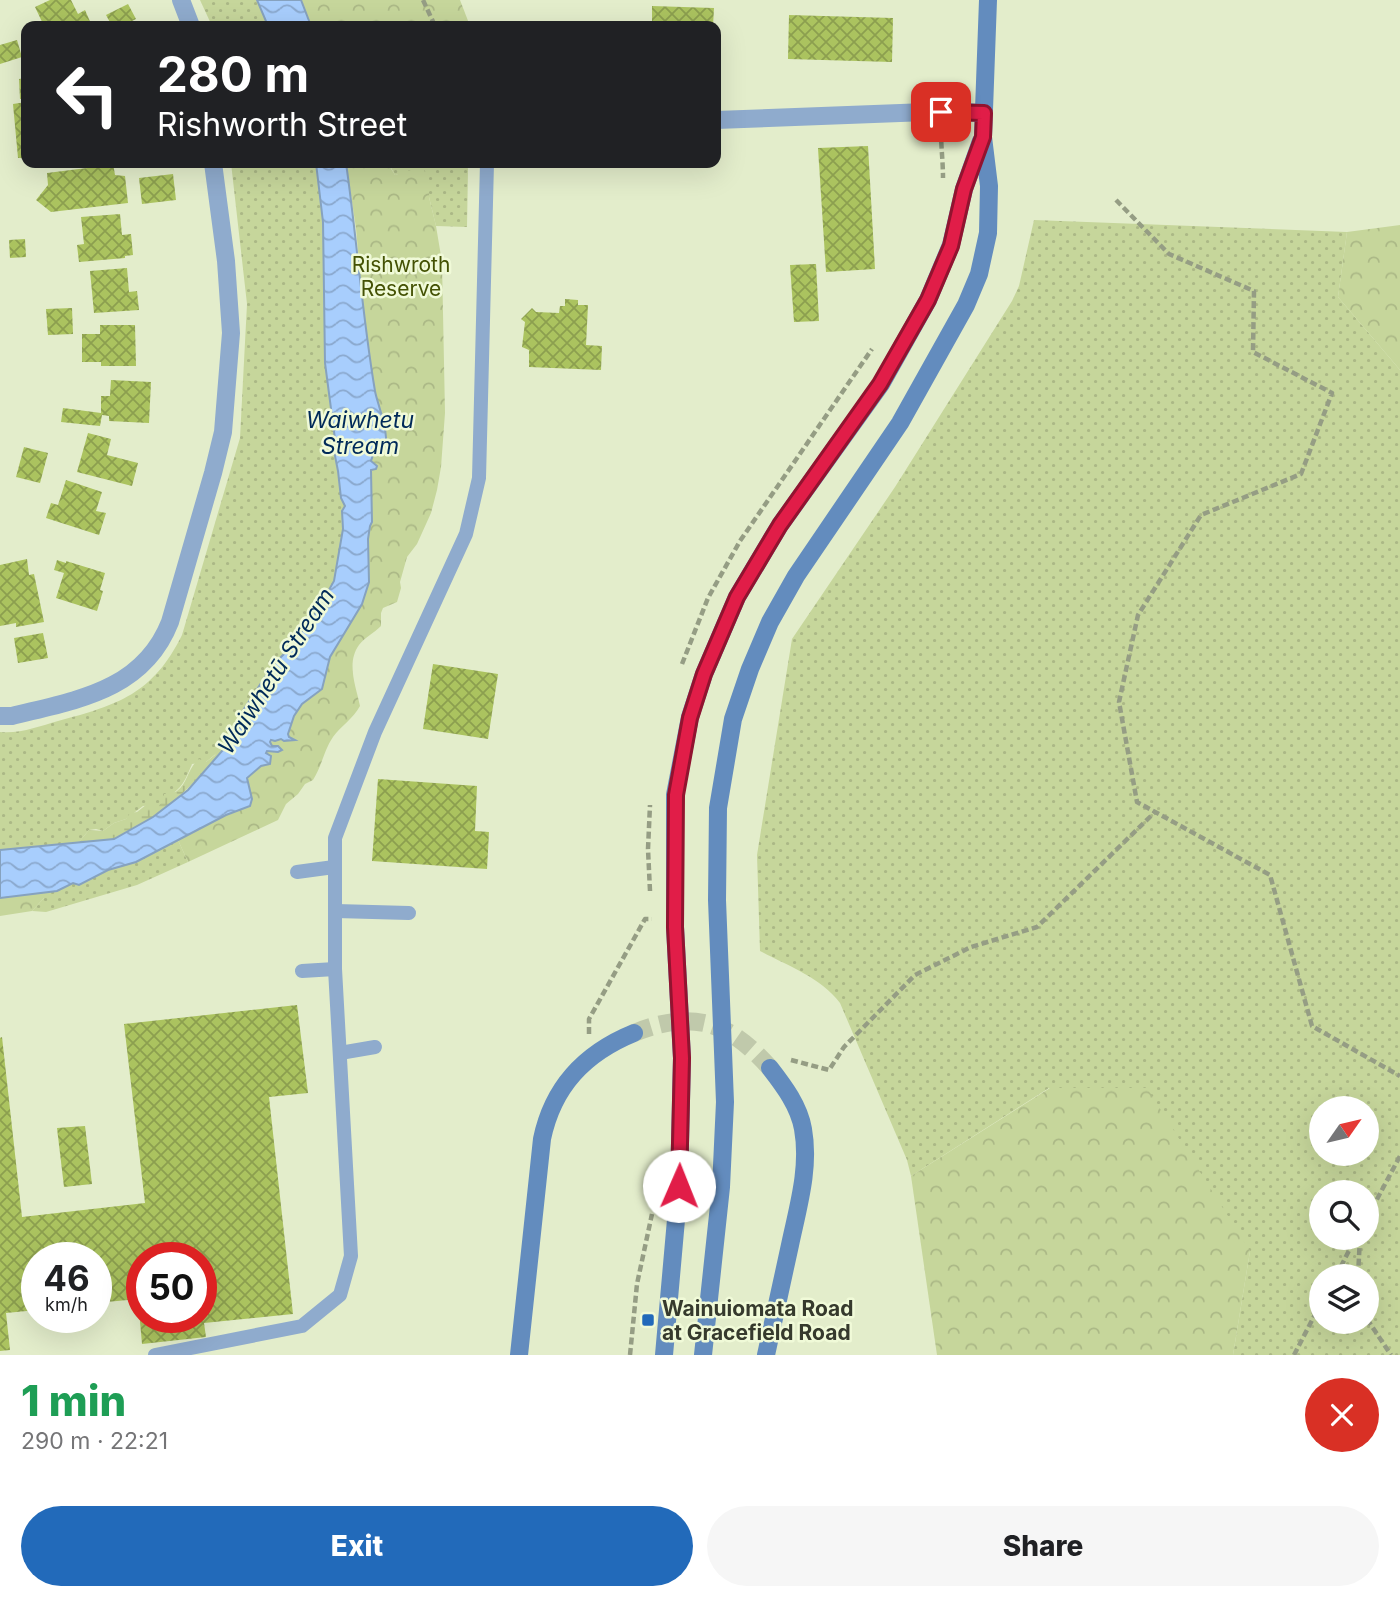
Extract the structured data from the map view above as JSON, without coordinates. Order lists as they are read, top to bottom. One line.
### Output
{"water":["Waiwhetu Stream","Waiwhetū Stream"],"parks":["Rishwroth Reserve"],"places":{"transit":["Wainuiomata Road at Gracefield Road"]},"north":"top right","page":{"turn":["280 m","Rishworth Street"],"speed":"46 km/h","limit":"50","heading":["1 min","290 m · 22:21"],"buttons":["Exit","Share"]}}
